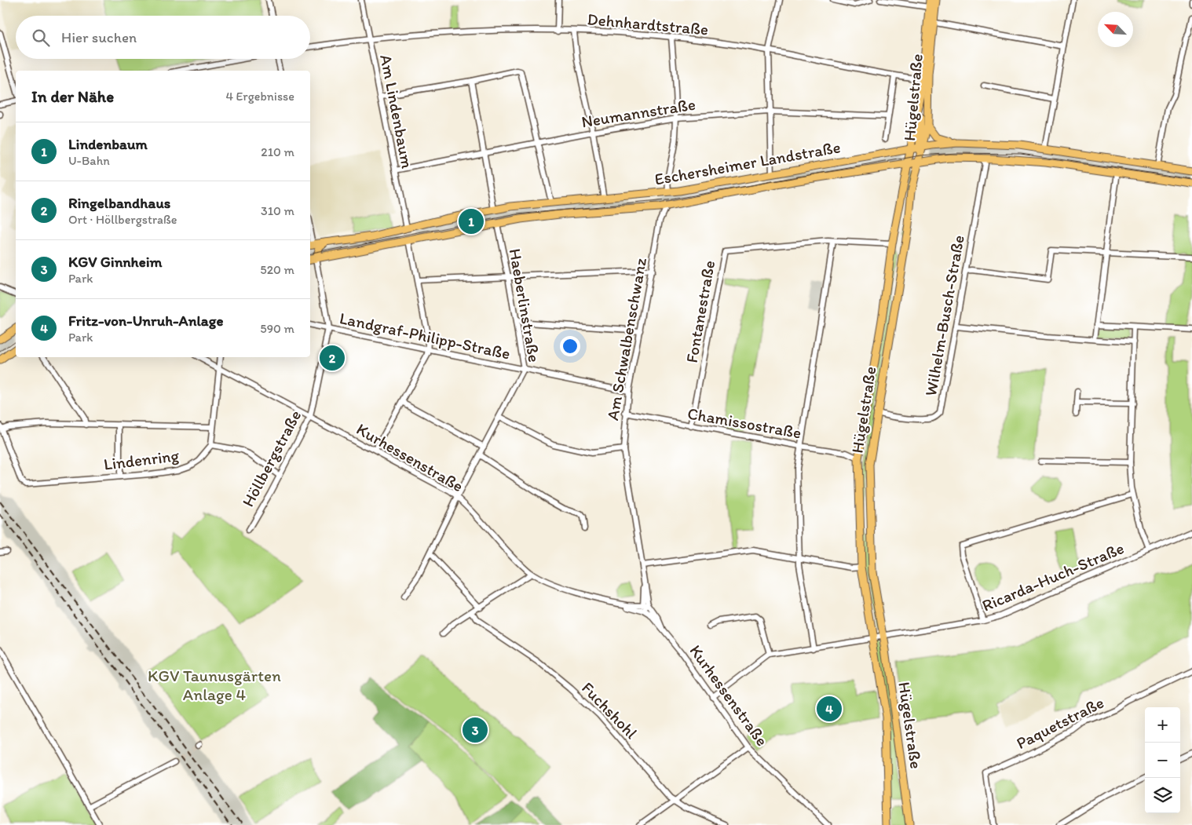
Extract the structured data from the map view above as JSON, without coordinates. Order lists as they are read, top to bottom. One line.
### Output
{"streets":{"main road":["Hügelstraße","Eschersheimer Landstraße"],"street":["Dehnhardtstraße","Am Lindenbaum","Neumannstraße","Haeberlinstraße","Fontanestraße","Wilhelm-Busch-Straße","Landgraf-Philipp-Straße","Am Schwalbenschwanz","Chamissostraße","Kurhessenstraße","Höllbergstraße","Lindenring","Ricarda-Huch-Straße","Fuchshohl","Paquetstraße"]},"crossings":[["Dehnhardtstraße","Hügelstraße"],["Dehnhardtstraße","Am Lindenbaum"],["Hügelstraße","Eschersheimer Landstraße"],["Hügelstraße","Fontanestraße"],["Hügelstraße","Wilhelm-Busch-Straße"],["Hügelstraße","Chamissostraße"],["Hügelstraße","Ricarda-Huch-Straße"],["Am Lindenbaum","Neumannstraße"],["Am Lindenbaum","Eschersheimer Landstraße"],["Eschersheimer Landstraße","Haeberlinstraße"],["Eschersheimer Landstraße","Wilhelm-Busch-Straße"],["Eschersheimer Landstraße","Am Schwalbenschwanz"],["Eschersheimer Landstraße","Höllbergstraße"],["Haeberlinstraße","Landgraf-Philipp-Straße"],["Haeberlinstraße","Kurhessenstraße"],["Fontanestraße","Chamissostraße"],["Landgraf-Philipp-Straße","Am Schwalbenschwanz"],["Landgraf-Philipp-Straße","Höllbergstraße"],["Am Schwalbenschwanz","Chamissostraße"],["Am Schwalbenschwanz","Kurhessenstraße"],["Kurhessenstraße","Höllbergstraße"]],"parks":["KGV Taunusgärten Anlage 4"],"north":"top left","page":{"search":"Hier suchen","heading":["In der Nähe","4 Ergebnisse"],"list":[{"mark":"1","name":"Lindenbaum","note":"U-Bahn","value":"210 m"},{"mark":"2","name":"Ringelbandhaus","note":"Ort · Höllbergstraße","value":"310 m"},{"mark":"3","name":"KGV Ginnheim","note":"Park","value":"520 m"},{"mark":"4","name":"Fritz-von-Unruh-Anlage","note":"Park","value":"590 m"}],"pins":["1","2","4","3"],"map_buttons":["+","−"]}}
